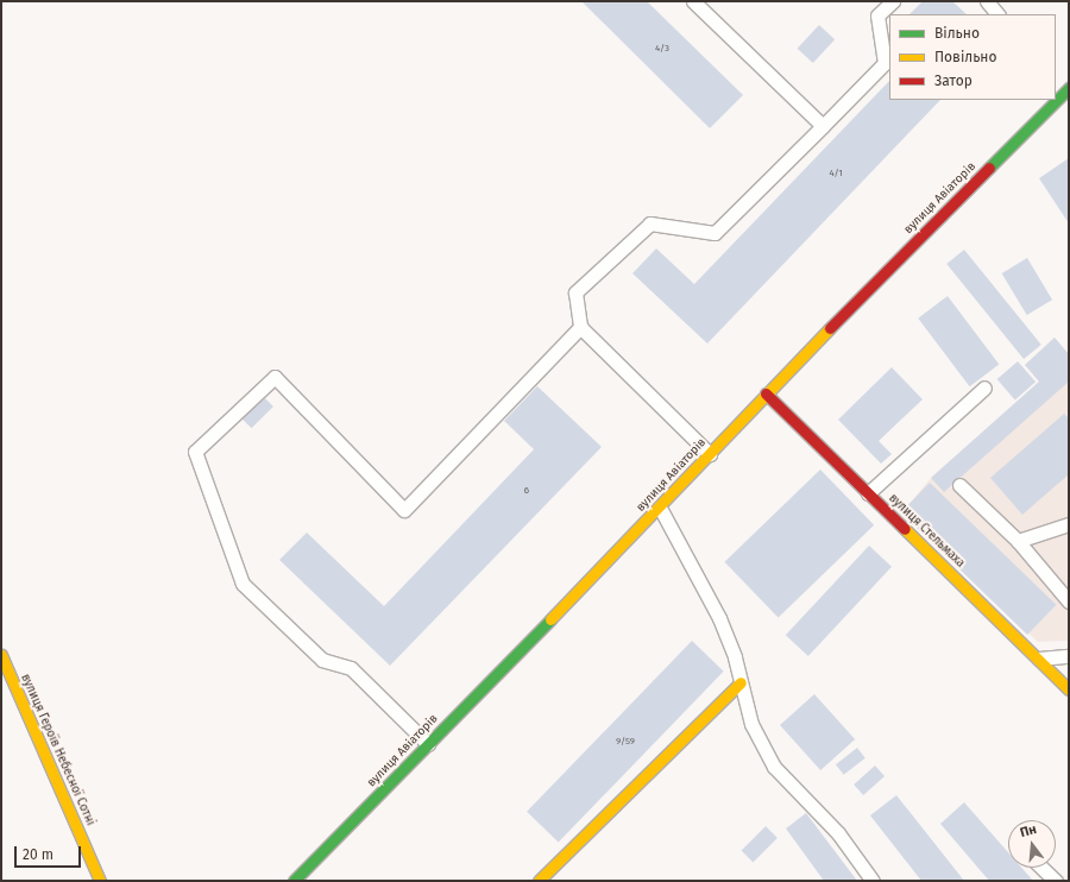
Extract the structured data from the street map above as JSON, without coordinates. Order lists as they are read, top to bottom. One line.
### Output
{"streets":{"street":["вулиця Авіаторів","вулиця Стельмаха","вулиця Героїв Небесної Сотні"]},"crossings":[["вулиця Авіаторів","вулиця Стельмаха"]],"house_numbers":["4/3","4/1","6","9/59"],"legend":["Вільно","Повільно","Затор"],"scale_bar":"20 m","north":"top"}
